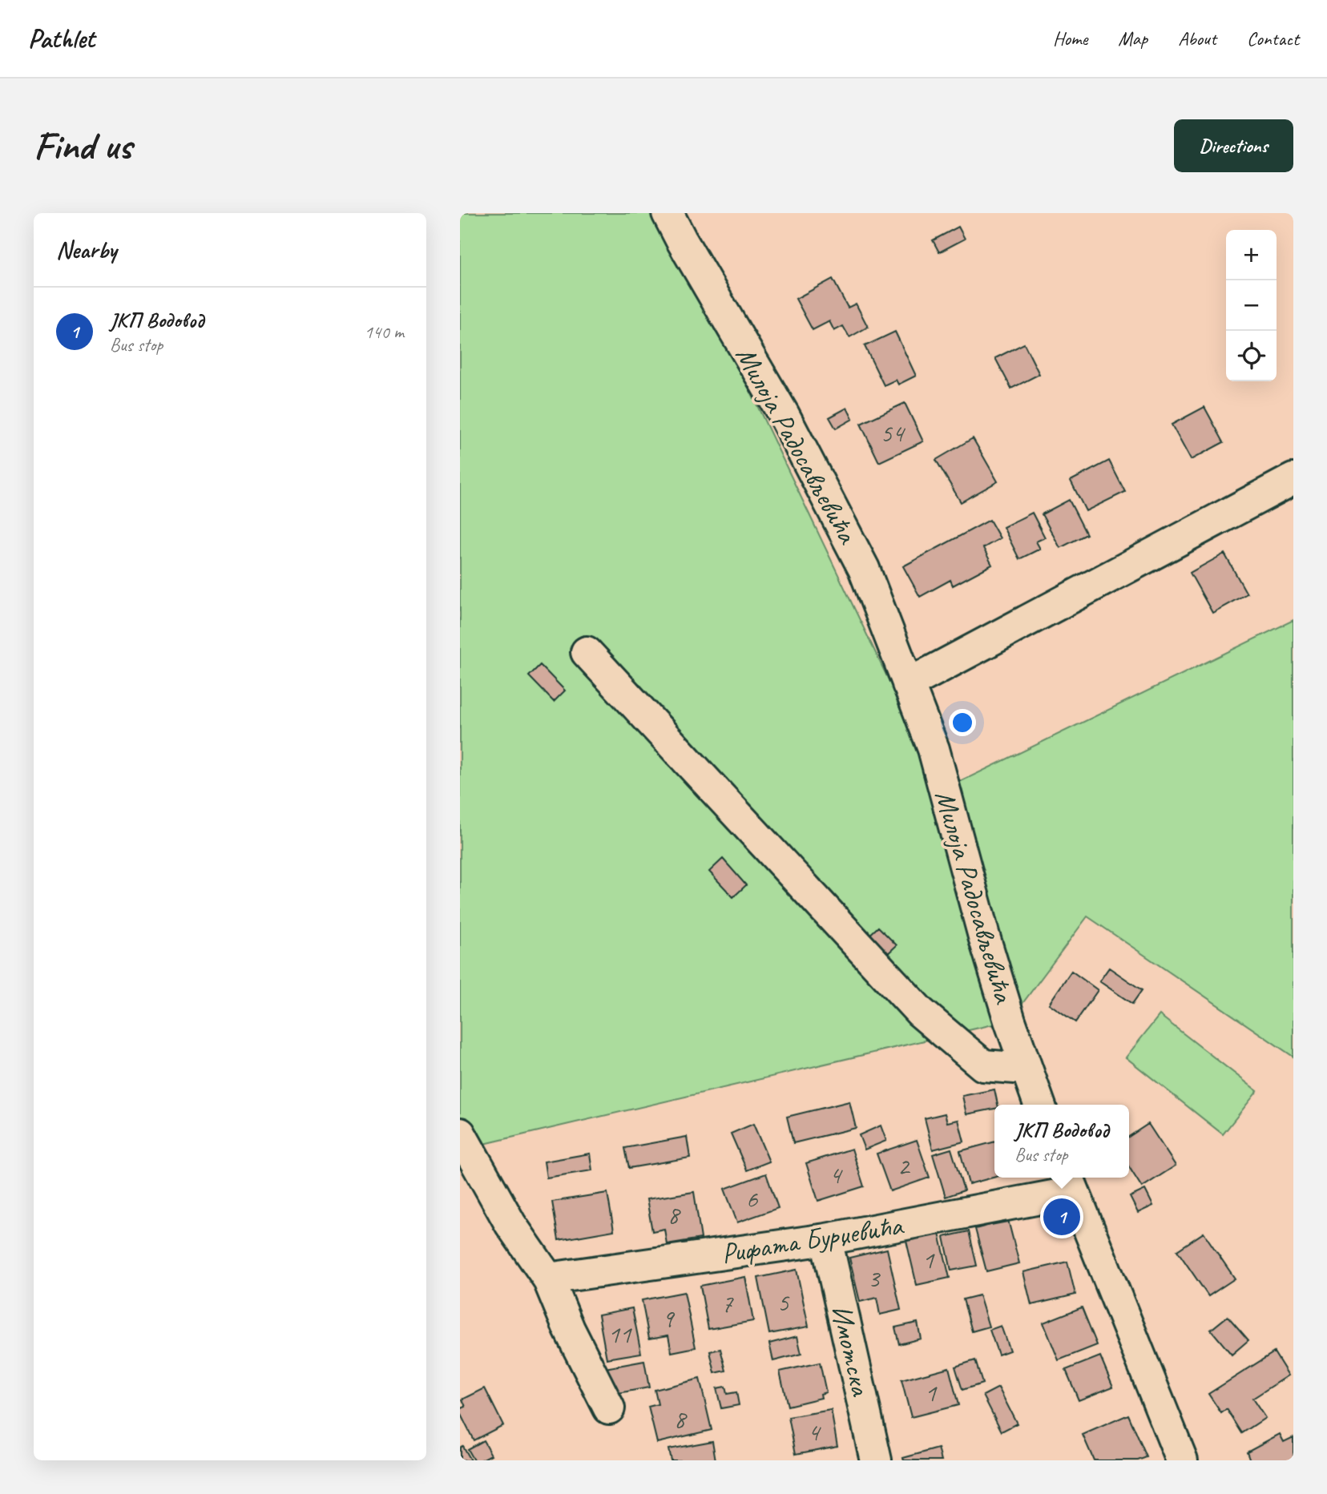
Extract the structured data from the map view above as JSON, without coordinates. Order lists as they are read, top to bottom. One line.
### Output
{"streets":{"street":["Милоја Радосављевића","Рифата Бурџевића","Имотска"]},"crossings":[["Рифата Бурџевића","Имотска"]],"house_numbers":["54","2","4","6","8","1","3","5","7","9","11","1","8","4"],"page":{"header":"Pathlet","nav":["Home","Map","About","Contact"],"buttons":"Directions","title":"Find us","heading":"Nearby","map_buttons":["+","−"],"list":[{"mark":"1","name":"ЈКП Водовод","note":"Bus stop","value":"140 m"}],"popup":["ЈКП Водовод","Bus stop"],"pins":"1"}}
